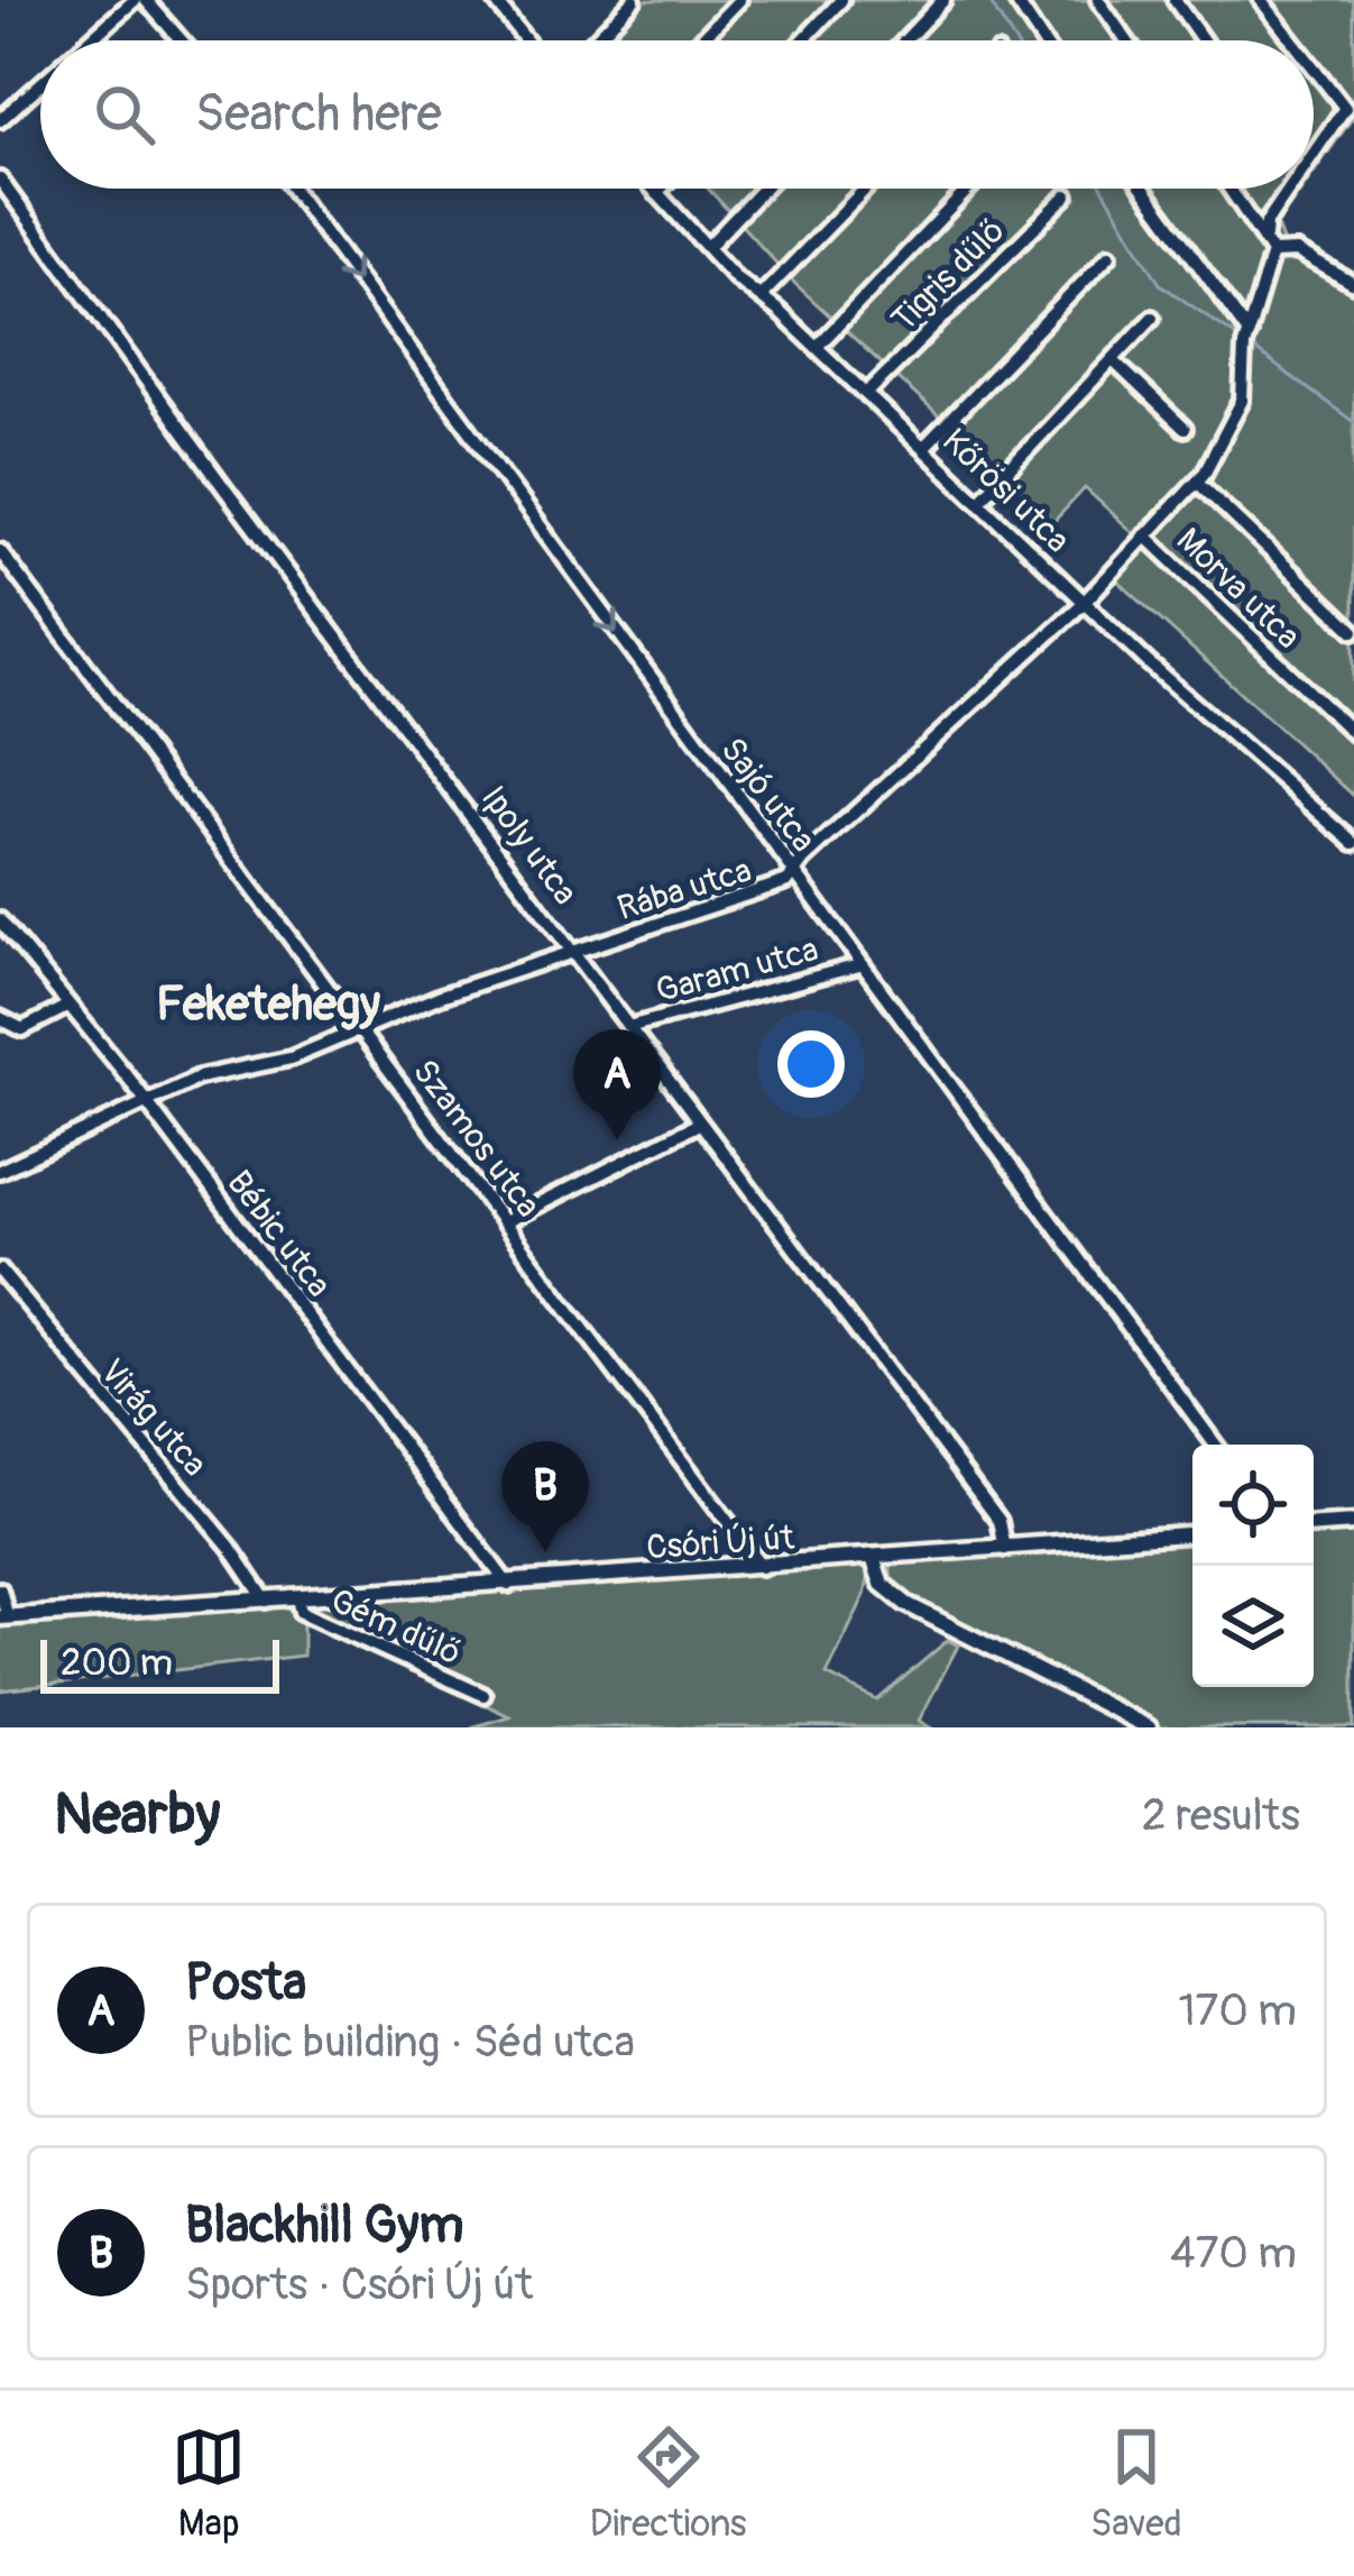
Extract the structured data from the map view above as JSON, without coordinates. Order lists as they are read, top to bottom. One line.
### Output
{"streets":{"main road":["Csóri Új út"],"street":["Tigris dűlő","Kőrösi utca","Morva utca","Sajó utca","Ipoly utca","Rába utca","Garam utca","Szamos utca","Bébic utca","Virág utca","Gém dűlő"]},"crossings":[["Tigris dűlő","Kőrösi utca"],["Kőrösi utca","Rába utca"],["Morva utca","Rába utca"],["Sajó utca","Rába utca"],["Sajó utca","Garam utca"],["Ipoly utca","Rába utca"],["Ipoly utca","Garam utca"],["Ipoly utca","Csóri Új út"],["Rába utca","Szamos utca"],["Rába utca","Bébic utca"],["Szamos utca","Csóri Új út"],["Bébic utca","Csóri Új út"],["Virág utca","Csóri Új út"],["Csóri Új út","Gém dűlő"]],"one_way":["Sajó utca"],"districts":["Feketehegy"],"scale_bar":"200 m","page":{"search":"Search here","pins":["A","B"],"scale":"200 m","heading":["Nearby","2 results"],"list":[{"mark":"A","name":"Posta","note":"Public building · Séd utca","value":"170 m"},{"mark":"B","name":"Blackhill Gym","note":"Sports · Csóri Új út","value":"470 m"}],"nav":["Map","Directions","Saved"]}}
